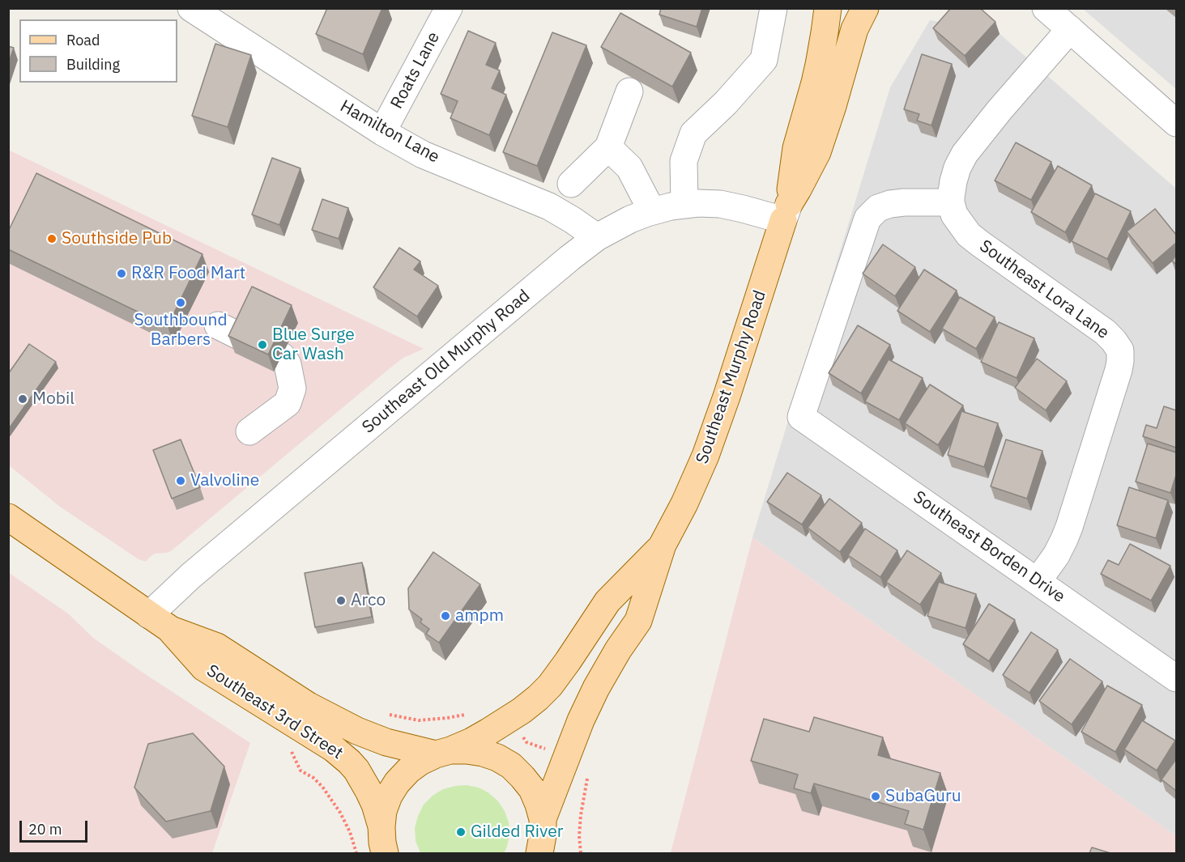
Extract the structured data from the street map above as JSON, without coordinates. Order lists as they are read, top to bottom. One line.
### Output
{"streets":{"main road":["Southeast Murphy Road","Southeast 3rd Street"],"street":["Roats Lane","Hamilton Lane","Southeast Lora Lane","Southeast Old Murphy Road","Southeast Borden Drive"]},"crossings":[["Roats Lane","Hamilton Lane"],["Hamilton Lane","Southeast Old Murphy Road"],["Southeast Lora Lane","Southeast Borden Drive"],["Southeast Old Murphy Road","Southeast Murphy Road"],["Southeast Old Murphy Road","Southeast 3rd Street"],["Southeast Murphy Road","Southeast 3rd Street"]],"places":["Southside Pub","R&R Food Mart","Southbound Barbers","Blue Surge Car Wash","Mobil","Valvoline","Arco","ampm","SubaGuru","Gilded River"],"legend":["Road","Building"],"scale_bar":"20 m"}
